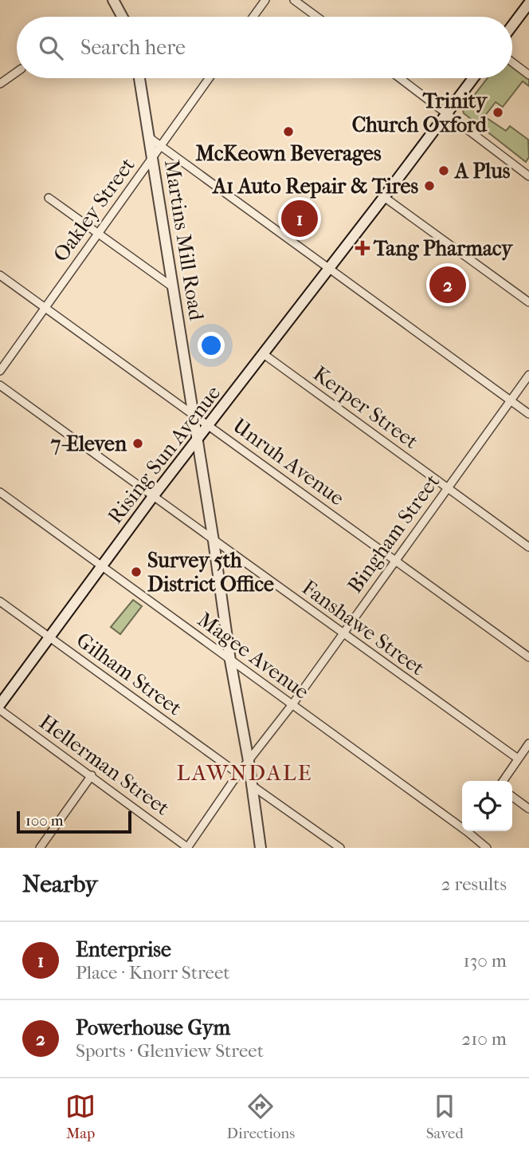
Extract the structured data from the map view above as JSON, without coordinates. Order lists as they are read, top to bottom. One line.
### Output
{"streets":{"main road":["Martins Mill Road","Rising Sun Avenue"],"street":["Oakley Street","Kerper Street","Unruh Avenue","Bingham Street","Fanshawe Street","Magee Avenue","Gilham Street","Hellerman Street"]},"crossings":[["Oakley Street","Martins Mill Road"],["Oakley Street","Unruh Avenue"],["Martins Mill Road","Rising Sun Avenue"],["Martins Mill Road","Unruh Avenue"],["Martins Mill Road","Bingham Street"],["Martins Mill Road","Fanshawe Street"],["Martins Mill Road","Magee Avenue"],["Kerper Street","Rising Sun Avenue"],["Kerper Street","Bingham Street"],["Rising Sun Avenue","Unruh Avenue"],["Rising Sun Avenue","Fanshawe Street"],["Rising Sun Avenue","Magee Avenue"],["Rising Sun Avenue","Gilham Street"],["Unruh Avenue","Bingham Street"],["Bingham Street","Fanshawe Street"],["Bingham Street","Magee Avenue"],["Bingham Street","Gilham Street"],["Bingham Street","Hellerman Street"]],"districts":["LAWNDALE"],"places":{"other":["Trinity Church Oxford","McKeown Beverages","A Plus","A1 Auto Repair & Tires","7-Eleven","Survey 5th District Office"],"health":["Tang Pharmacy"]},"scale_bar":"100 m","page":{"search":"Search here","pins":["1","2"],"scale":"100 m","heading":["Nearby","2 results"],"list":[{"mark":"1","name":"Enterprise","note":"Place · Knorr Street","value":"130 m"},{"mark":"2","name":"Powerhouse Gym","note":"Sports · Glenview Street","value":"210 m"}],"nav":["Map","Directions","Saved"]}}
